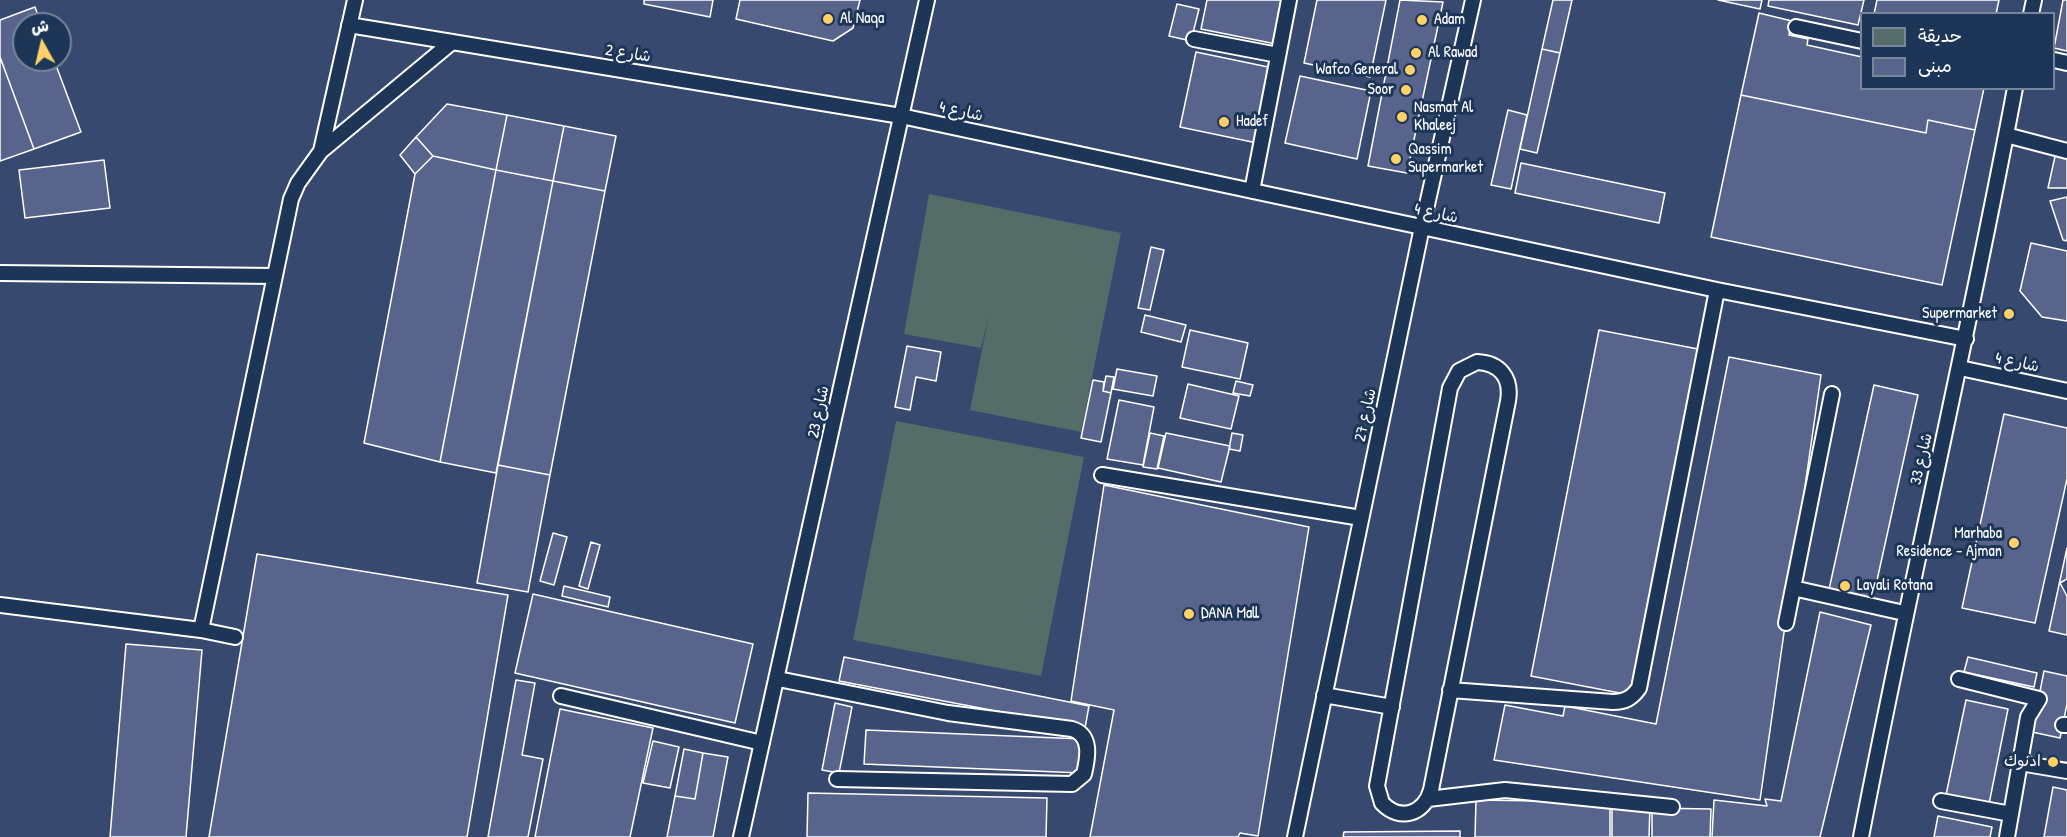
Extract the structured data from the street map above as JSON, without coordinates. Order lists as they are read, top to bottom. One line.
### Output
{"streets":{"lane":["شارع 2","شارع 4","شارع 23","شارع 27","شارع 33"]},"crossings":[["شارع 2","شارع 4"],["شارع 2","شارع 23"],["شارع 4","شارع 23"],["شارع 4","شارع 27"],["شارع 4","شارع 33"]],"places":["Al Naqa","Adam","Al Rawad","Wafco General","Soor","Nasmat Al Khaleej","Hadef","Qassim Supermarket","Supermarket","Marhaba Residence - Ajman","Layali Rotana","DANA Mall","ادنوك"],"legend":["حديقة","مبنى"],"north":"top"}
